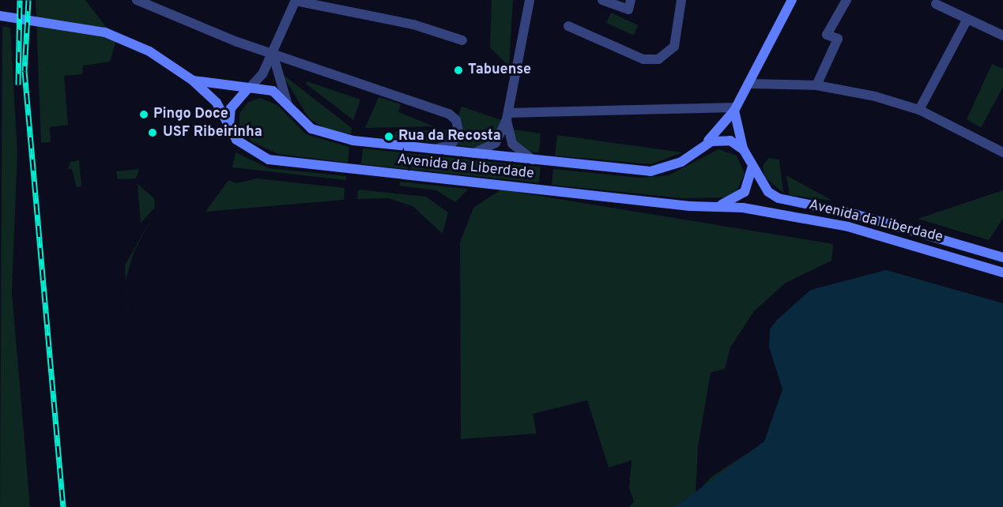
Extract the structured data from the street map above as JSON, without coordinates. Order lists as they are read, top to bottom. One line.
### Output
{"streets":{"main road":["Avenida da Liberdade"]},"places":["Tabuense","Pingo Doce","USF Ribeirinha","Rua da Recosta"]}
